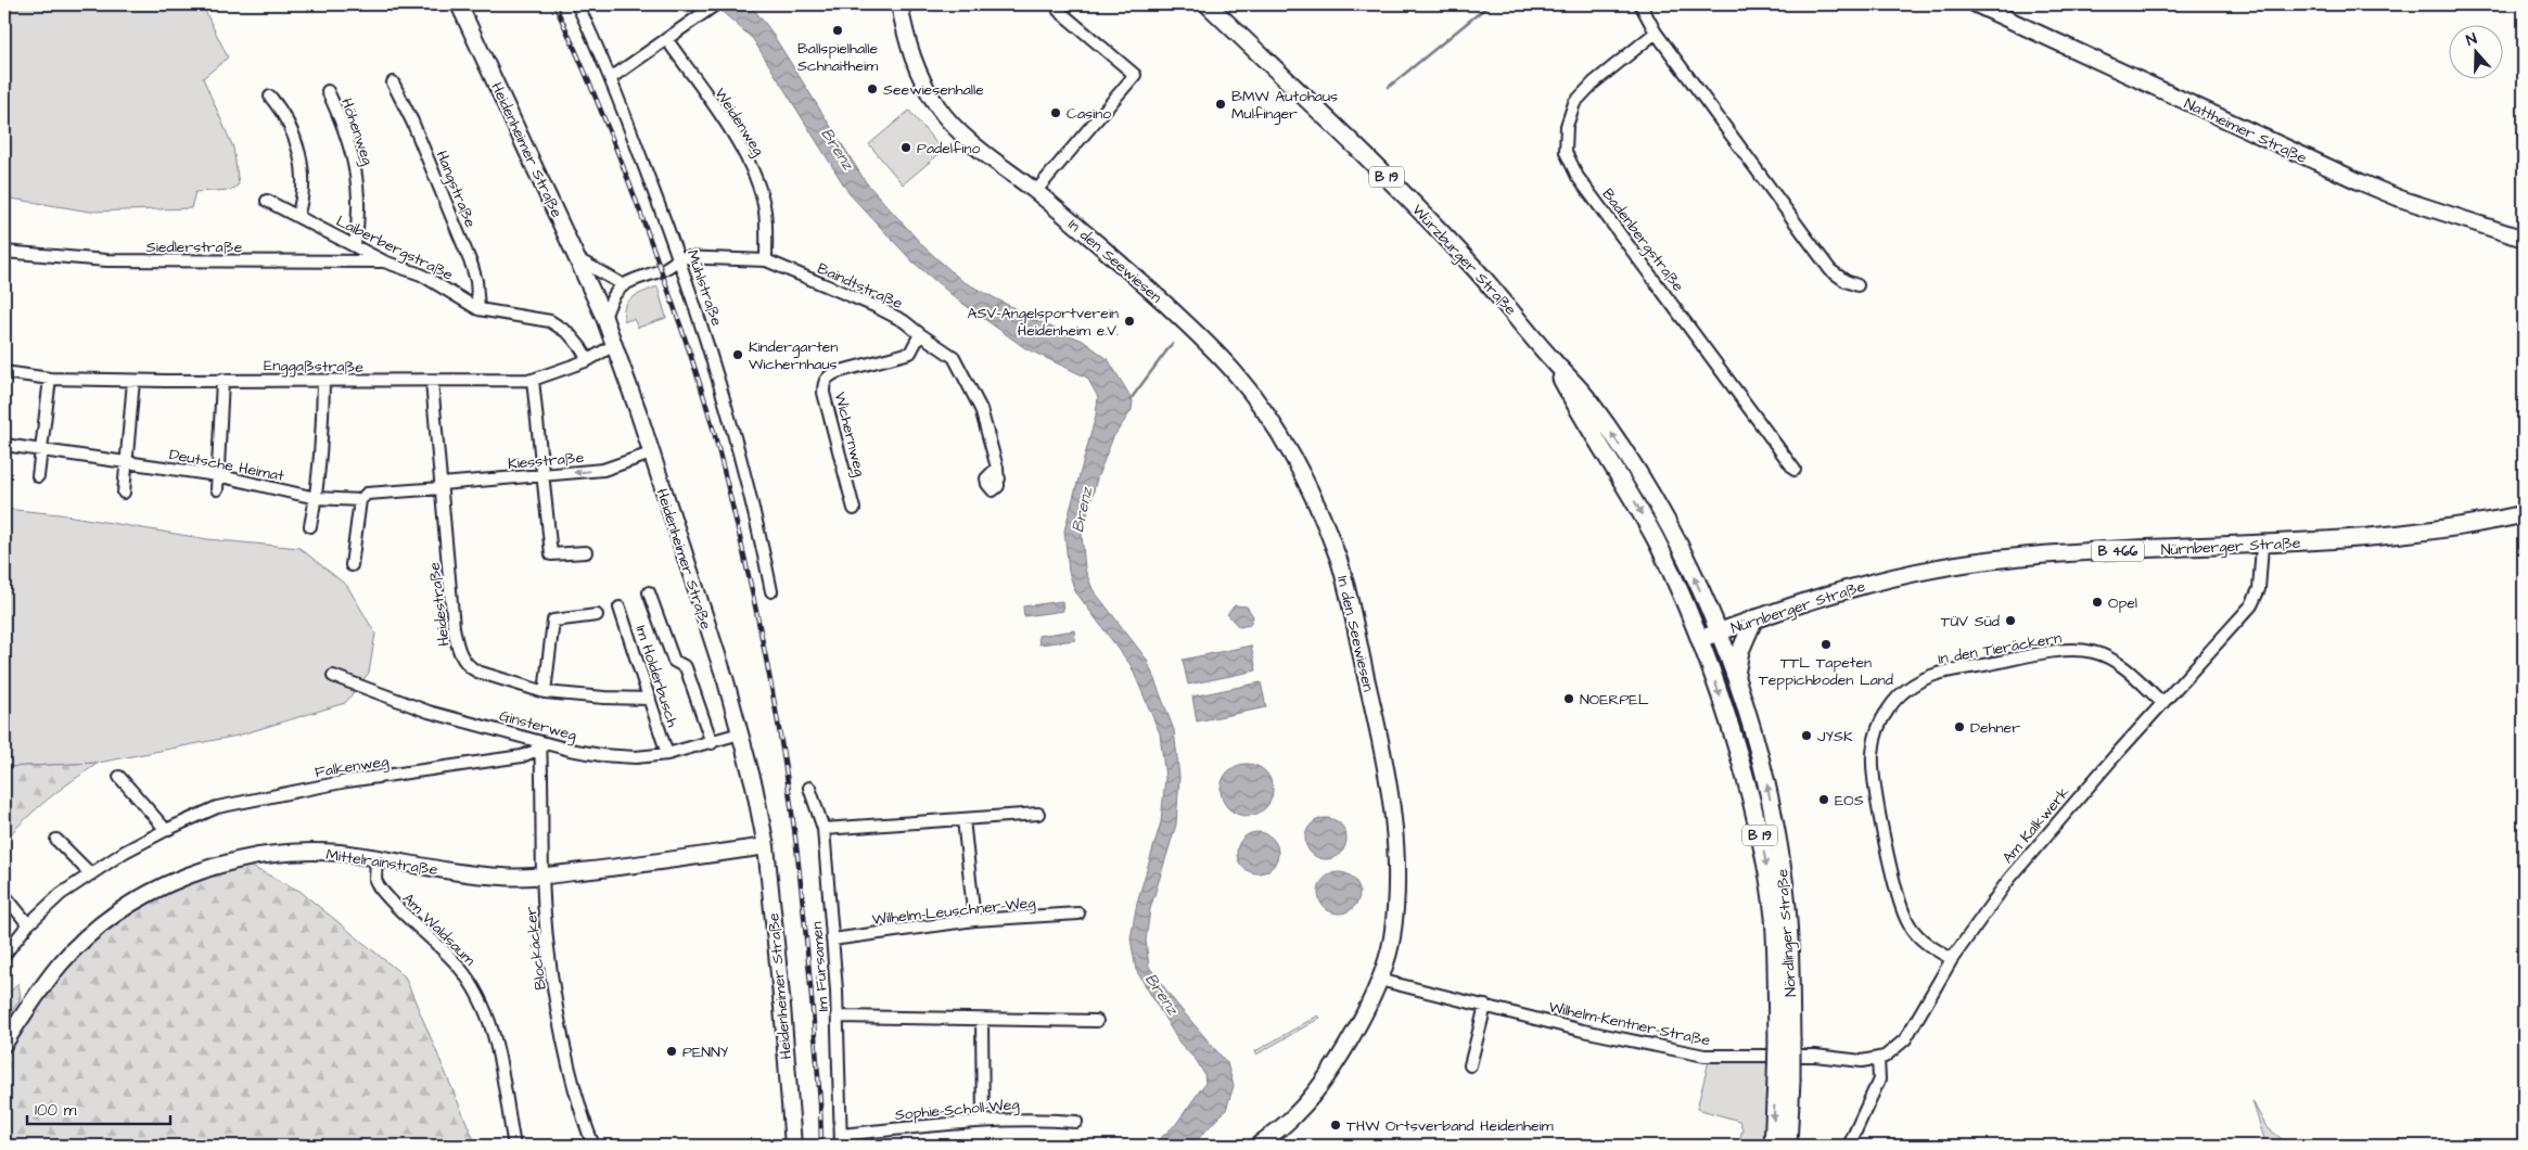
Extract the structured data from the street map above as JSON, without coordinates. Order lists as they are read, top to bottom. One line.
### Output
{"streets":{"main road":["B 19","Würzburger Straße","Nürnberger Straße","B 466","Nördlinger Straße"],"street":["Weidenweg","Nattheimer Straße","Höhenweg","Heidenheimer Straße","Hangstraße","Badenbergstraße","Siedlerstraße","Laiberbergstraße","In den Seewiesen","Baindtstraße","Mühlstraße","Enggaßstraße","Wichernweg","Kiesstraße","Deutsche Heimat","Heidestraße","In den Tieräckern","Im Holderbusch","Ginsterweg","Falkenweg","Am Kalkwerk","Mittelrainstraße","Wilhelm-Leuschner-Weg","Am Waldsaum","Blockäcker","Im Fürsamen","Wilhelm-Kentner-Straße","Sophie-Scholl-Weg"]},"crossings":[["Weidenweg","Baindtstraße"],["Höhenweg","Laiberbergstraße"],["Heidenheimer Straße","Enggaßstraße"],["Heidenheimer Straße","Kiesstraße"],["Heidenheimer Straße","Ginsterweg"],["Heidenheimer Straße","Mittelrainstraße"],["B 19","Nürnberger Straße"],["B 19","Nördlinger Straße"],["Hangstraße","Laiberbergstraße"],["Siedlerstraße","Laiberbergstraße"],["Laiberbergstraße","Enggaßstraße"],["Würzburger Straße","Nürnberger Straße"],["Würzburger Straße","B 466"],["Würzburger Straße","Nördlinger Straße"],["In den Seewiesen","Wilhelm-Kentner-Straße"],["Baindtstraße","Mühlstraße"],["Baindtstraße","Wichernweg"],["Enggaßstraße","Heidestraße"],["Kiesstraße","Deutsche Heimat"],["Kiesstraße","Heidestraße"],["Deutsche Heimat","Heidestraße"],["Nürnberger Straße","B 466"],["Nürnberger Straße","Am Kalkwerk"],["Nürnberger Straße","Nördlinger Straße"],["B 466","Nördlinger Straße"],["Heidestraße","Im Holderbusch"],["In den Tieräckern","Am Kalkwerk"],["Im Holderbusch","Ginsterweg"],["Ginsterweg","Falkenweg"],["Ginsterweg","Blockäcker"],["Falkenweg","Blockäcker"],["Am Kalkwerk","Wilhelm-Kentner-Straße"],["Mittelrainstraße","Am Waldsaum"],["Mittelrainstraße","Blockäcker"],["Wilhelm-Leuschner-Weg","Im Fürsamen"],["Im Fürsamen","Sophie-Scholl-Weg"]],"one_way":["Kiesstraße"],"water":["Brenz"],"places":["Ballspielhalle Schnaitheim","Seewiesenhalle","BMW Autohaus Mulfinger","Casino","Padelfino","ASV-Angelsportverein Heidenheim e.V.","Kindergarten Wichernhaus","Opel","TÜV Süd","TTL Tapeten Teppichboden Land","NOERPEL","Dehner","JYSK","EOS","PENNY","THW Ortsverband Heidenheim"],"scale_bar":"100 m","north":"top"}
